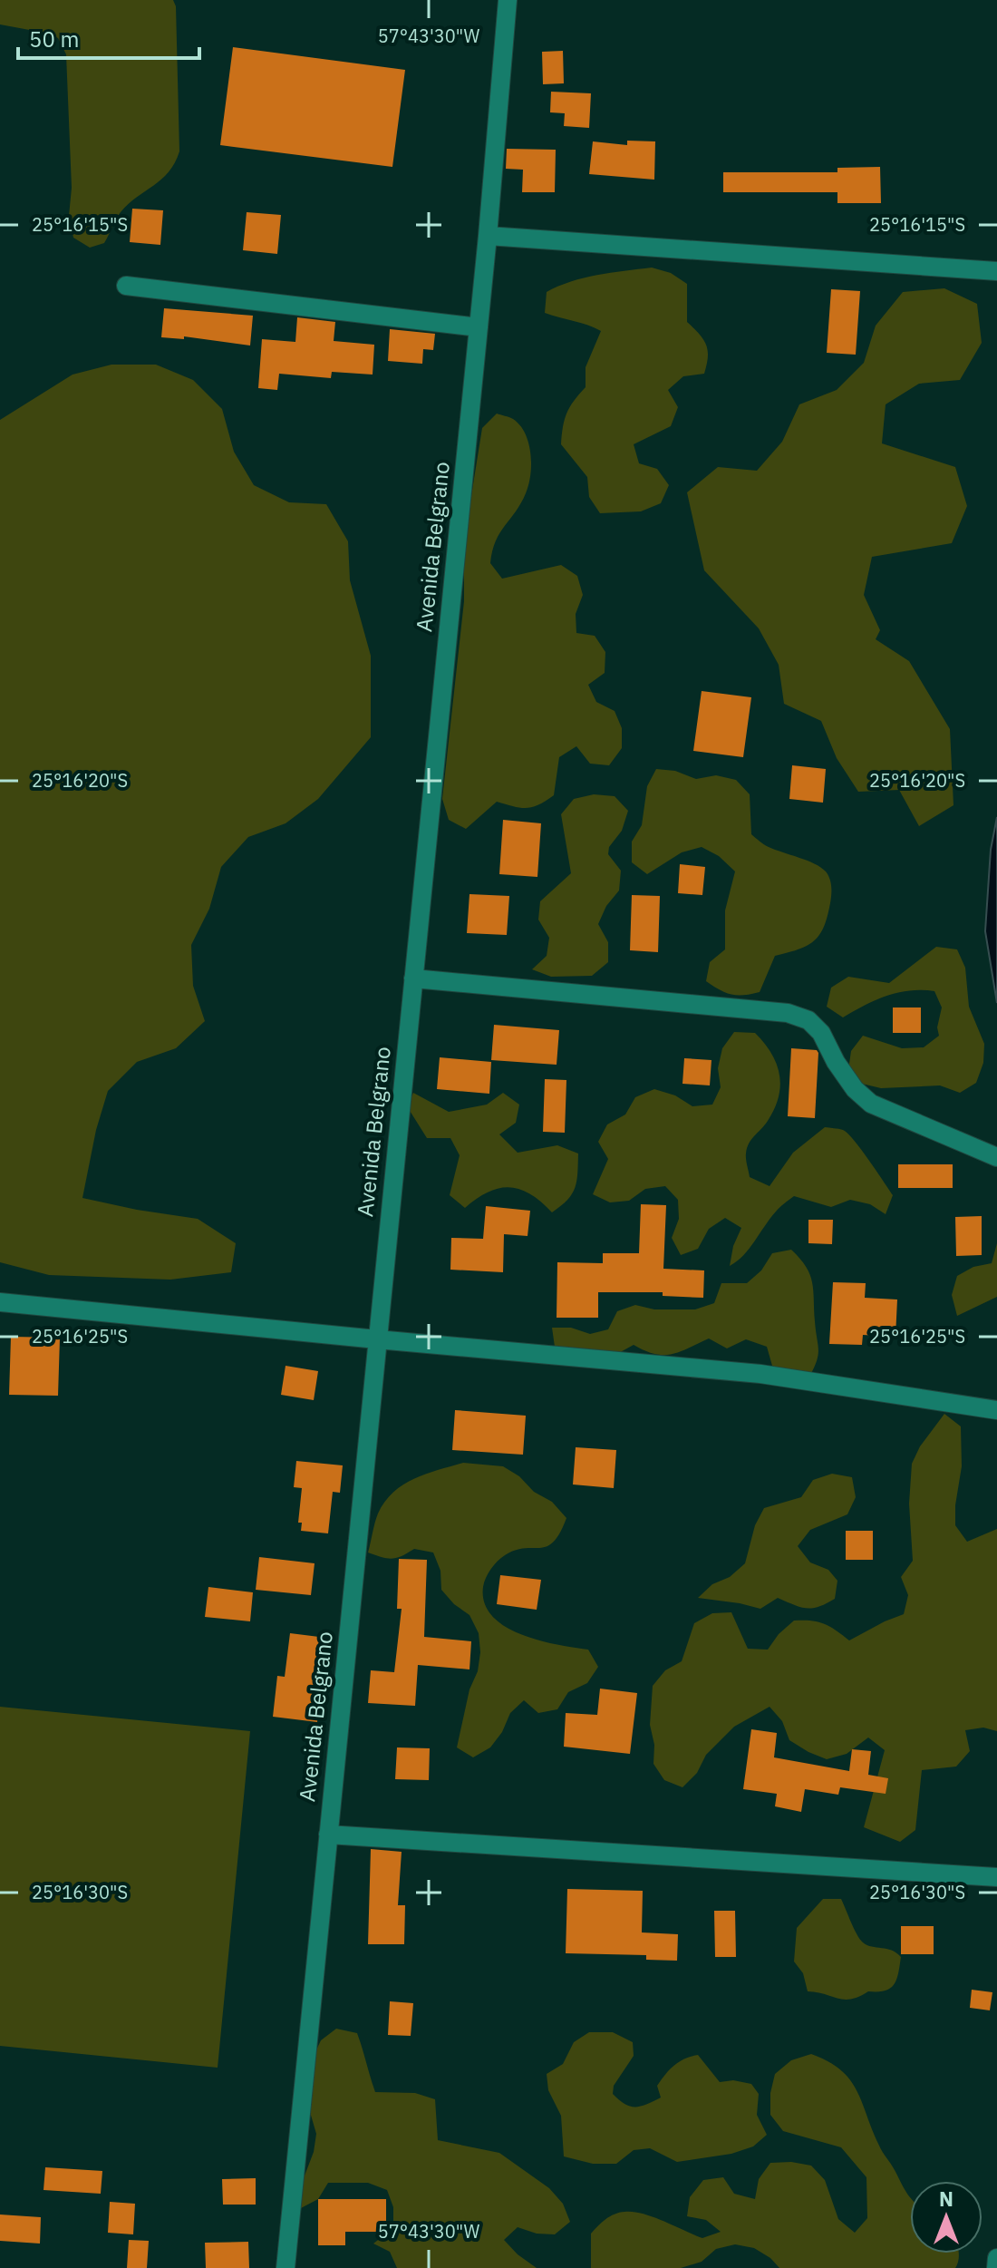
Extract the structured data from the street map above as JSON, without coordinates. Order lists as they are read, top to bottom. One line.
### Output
{"streets":{"street":["Avenida Belgrano"]},"scale_bar":"50 m","north":"top","coordinates":["57°43'30\"W","25°16'15\"S","25°16'20\"S","25°16'25\"S","25°16'30\"S"]}
